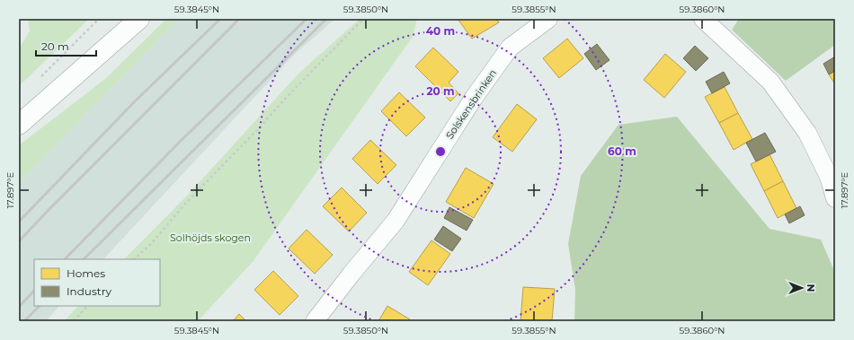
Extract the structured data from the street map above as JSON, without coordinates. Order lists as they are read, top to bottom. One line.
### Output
{"streets":{"street":["Solskensbrinken"]},"parks":["Solhöjds skogen"],"legend":["Homes","Industry"],"scale_bar":"20 m","north":"right","coordinates":["59.3845°N","59.3850°N","59.3855°N","59.3860°N","17.897°E"],"rings":["40 m","20 m","60 m"]}
